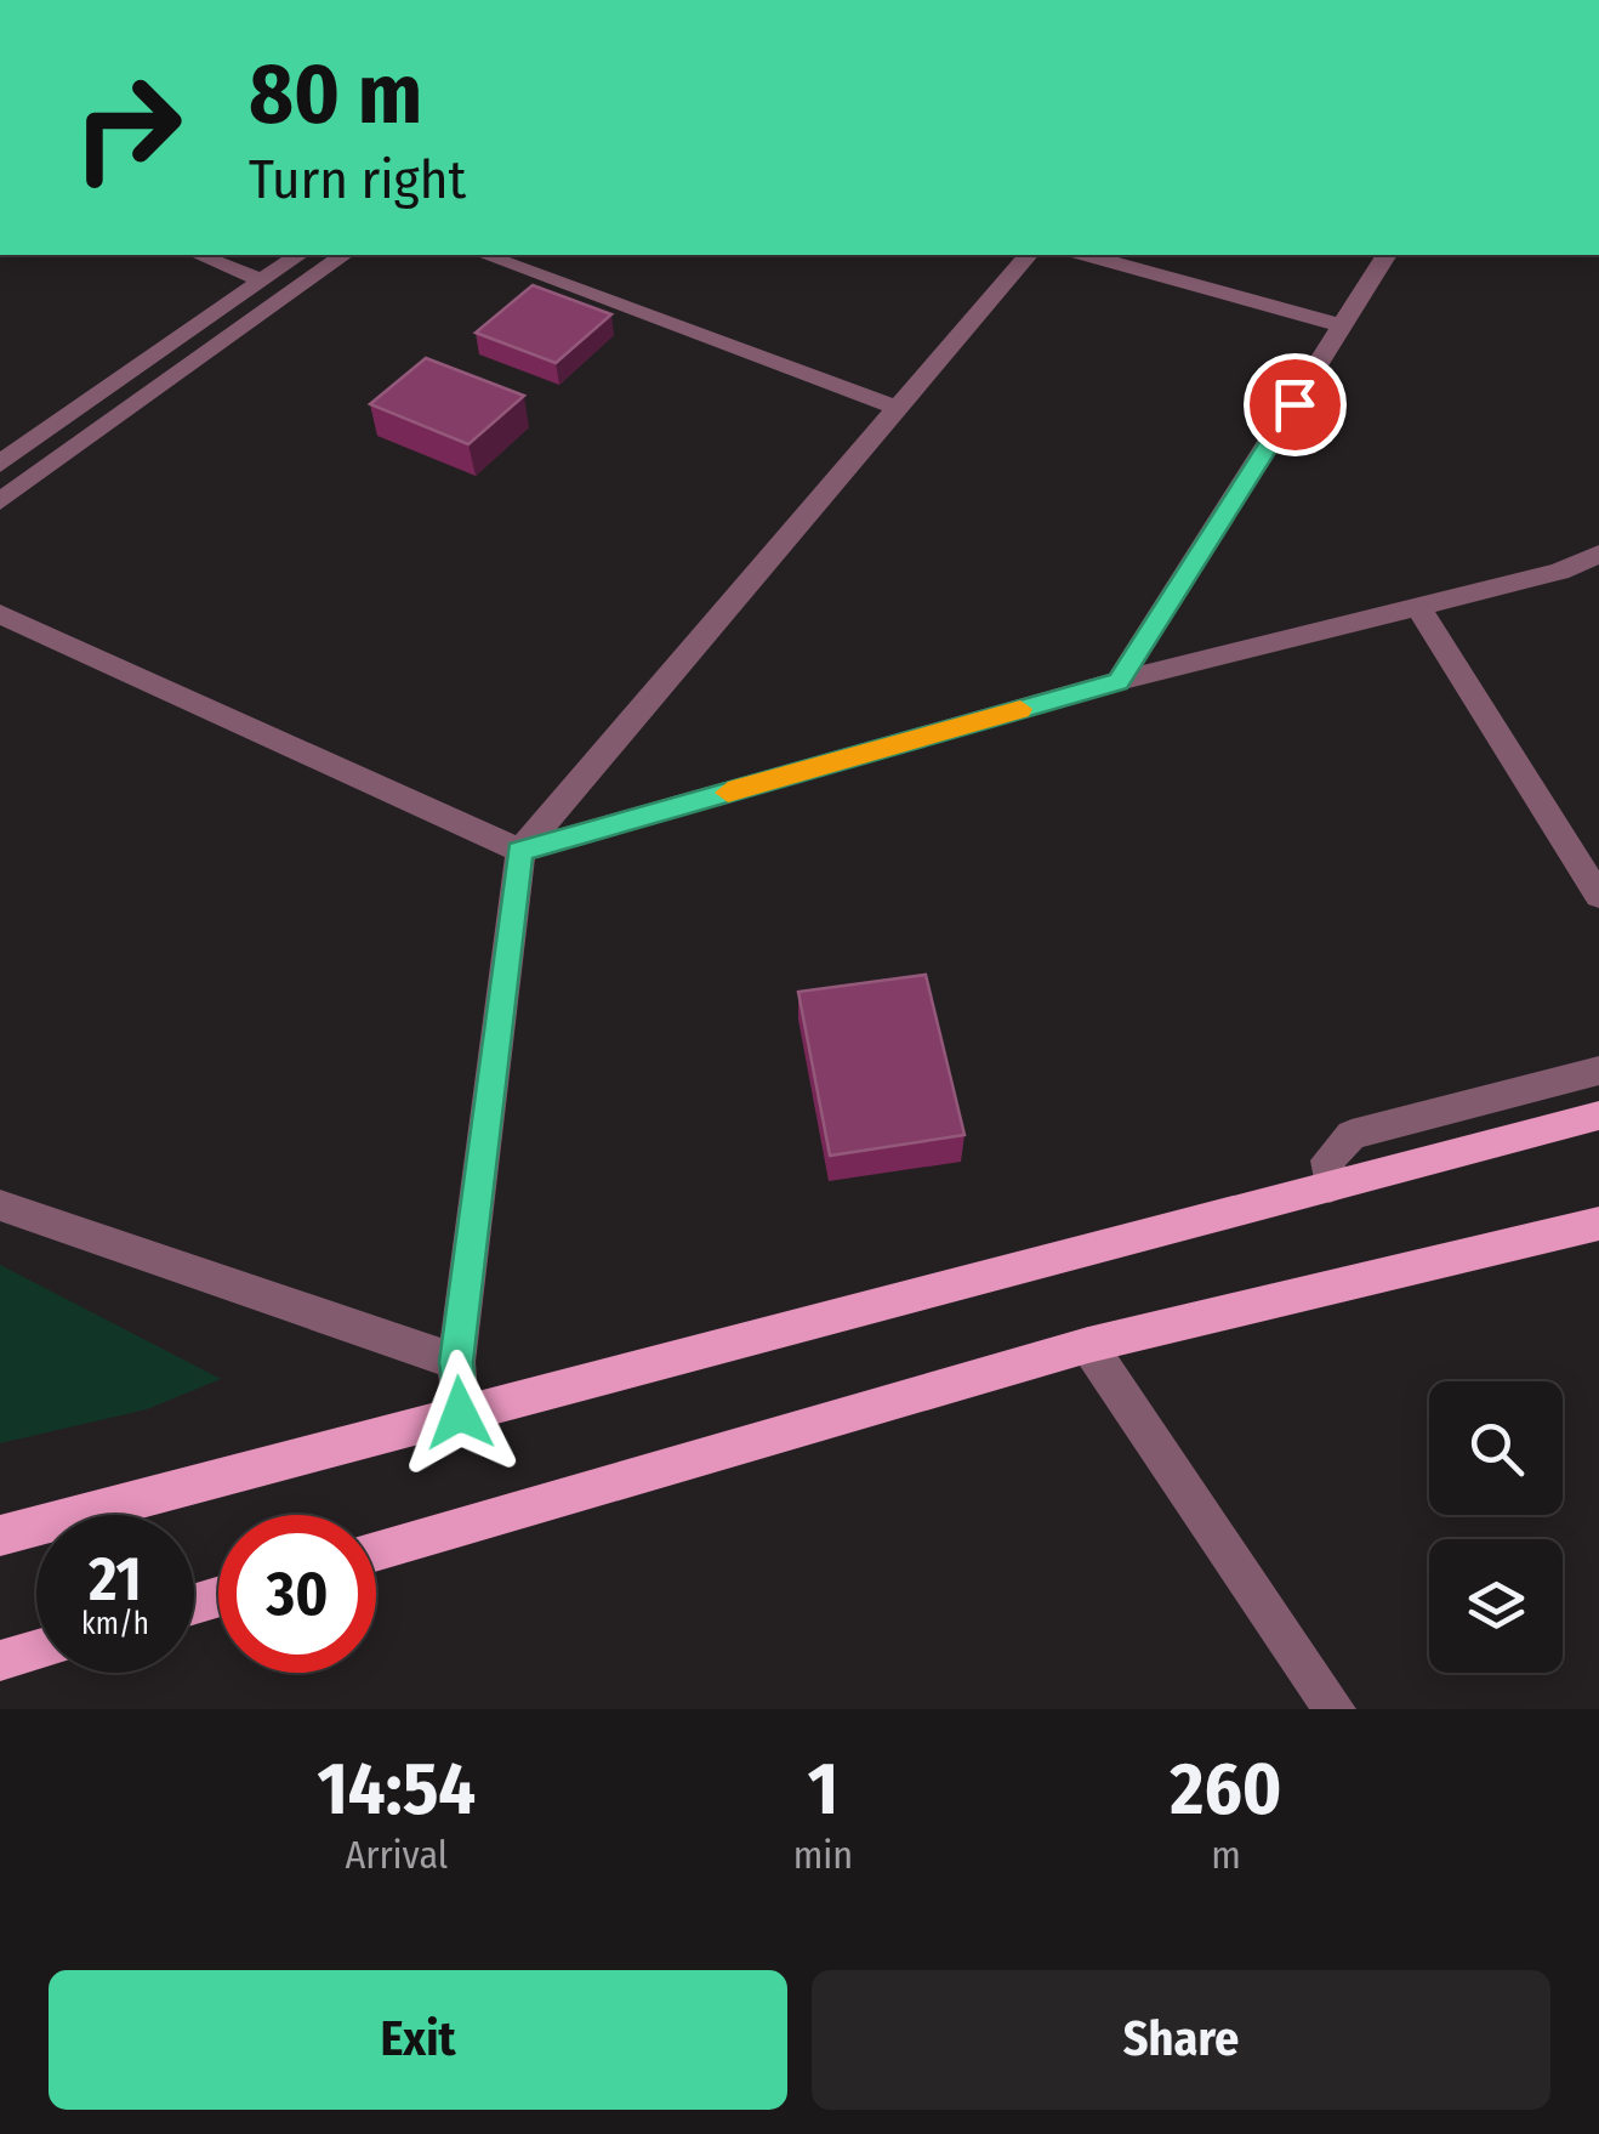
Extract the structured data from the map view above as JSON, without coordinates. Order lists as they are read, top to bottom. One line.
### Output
{"page":{"turn":["80 m","Turn right"],"speed":"21 km/h","limit":"30","eta":["14:54","Arrival","1","min","260","m"],"buttons":["Exit","Share"]}}
